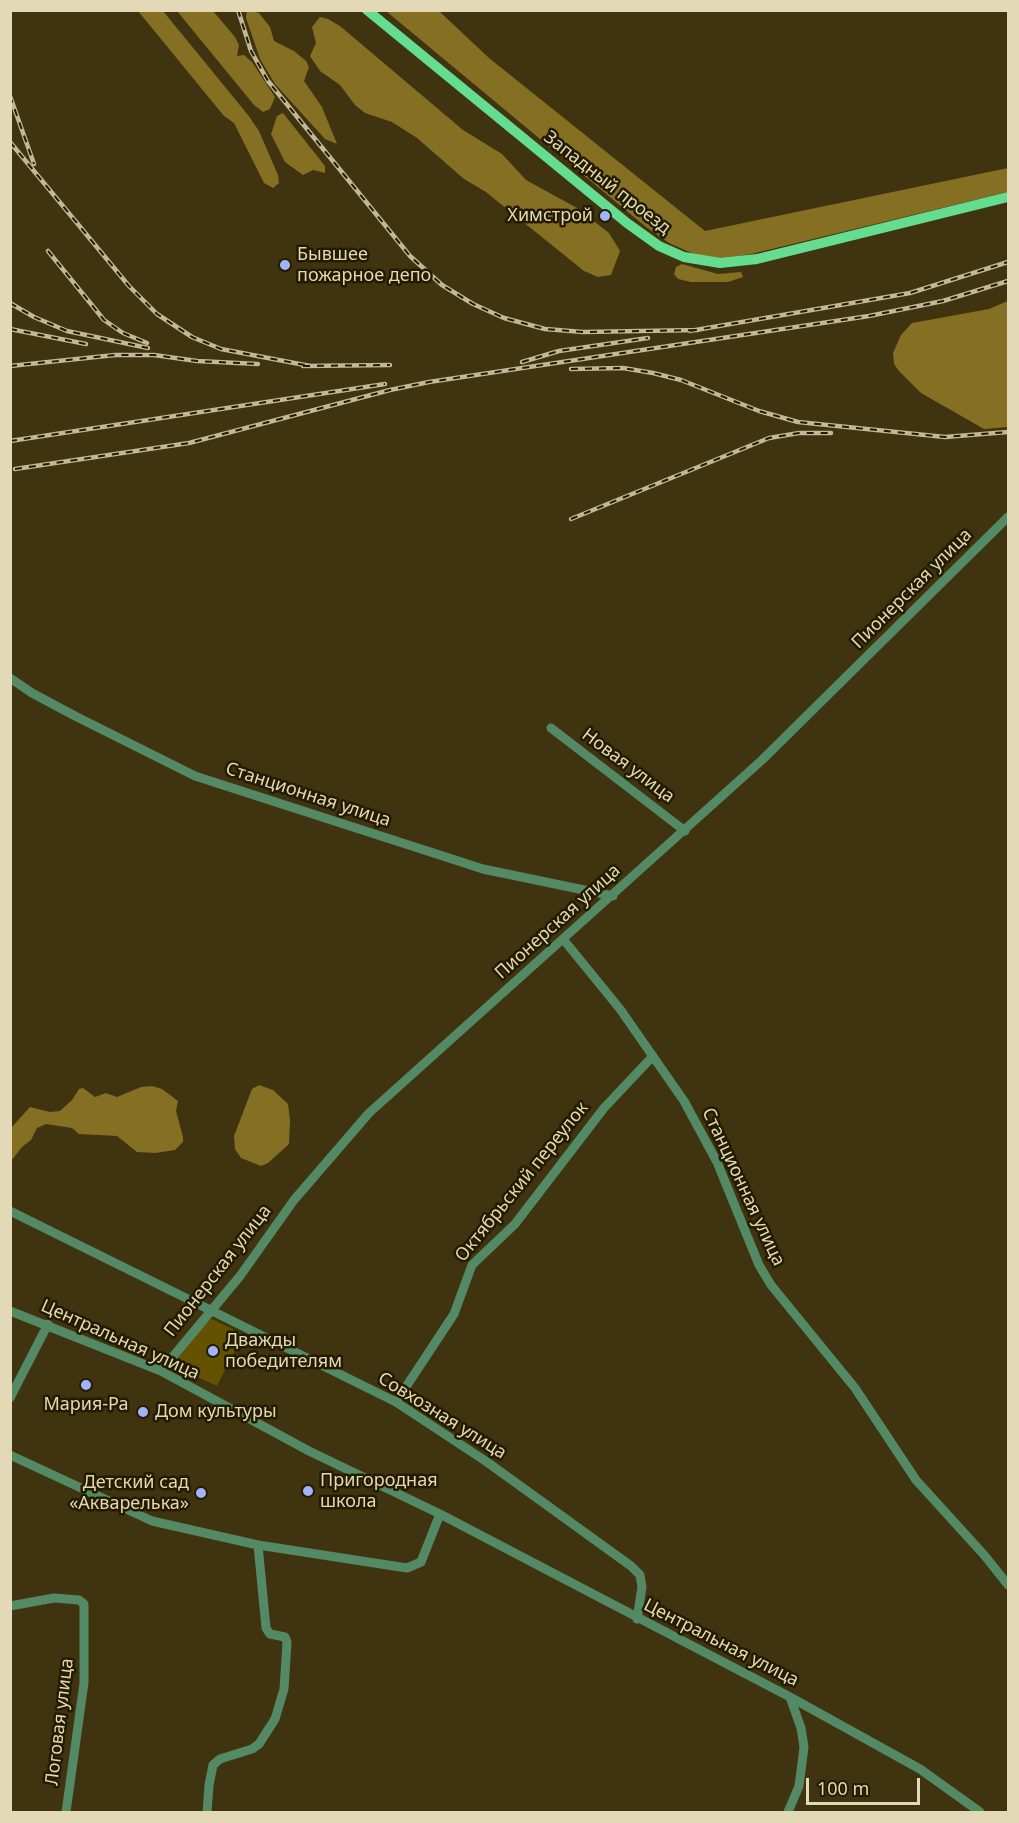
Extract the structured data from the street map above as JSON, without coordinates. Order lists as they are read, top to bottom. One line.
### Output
{"streets":{"main road":["Западный проезд"],"street":["Пионерская улица","Новая улица","Станционная улица","Октябрьский переулок","Центральная улица","Совхозная улица","Логовая улица"]},"crossings":[["Пионерская улица","Новая улица"],["Пионерская улица","Станционная улица"],["Пионерская улица","Центральная улица"],["Пионерская улица","Совхозная улица"],["Станционная улица","Октябрьский переулок"],["Октябрьский переулок","Совхозная улица"],["Центральная улица","Совхозная улица"]],"places":["Химстрой","Бывшее пожарное депо","Дважды победителям","Мария-Ра","Дом культуры","Пригородная школа","Детский сад «Акварелька»"],"scale_bar":"100 m"}
